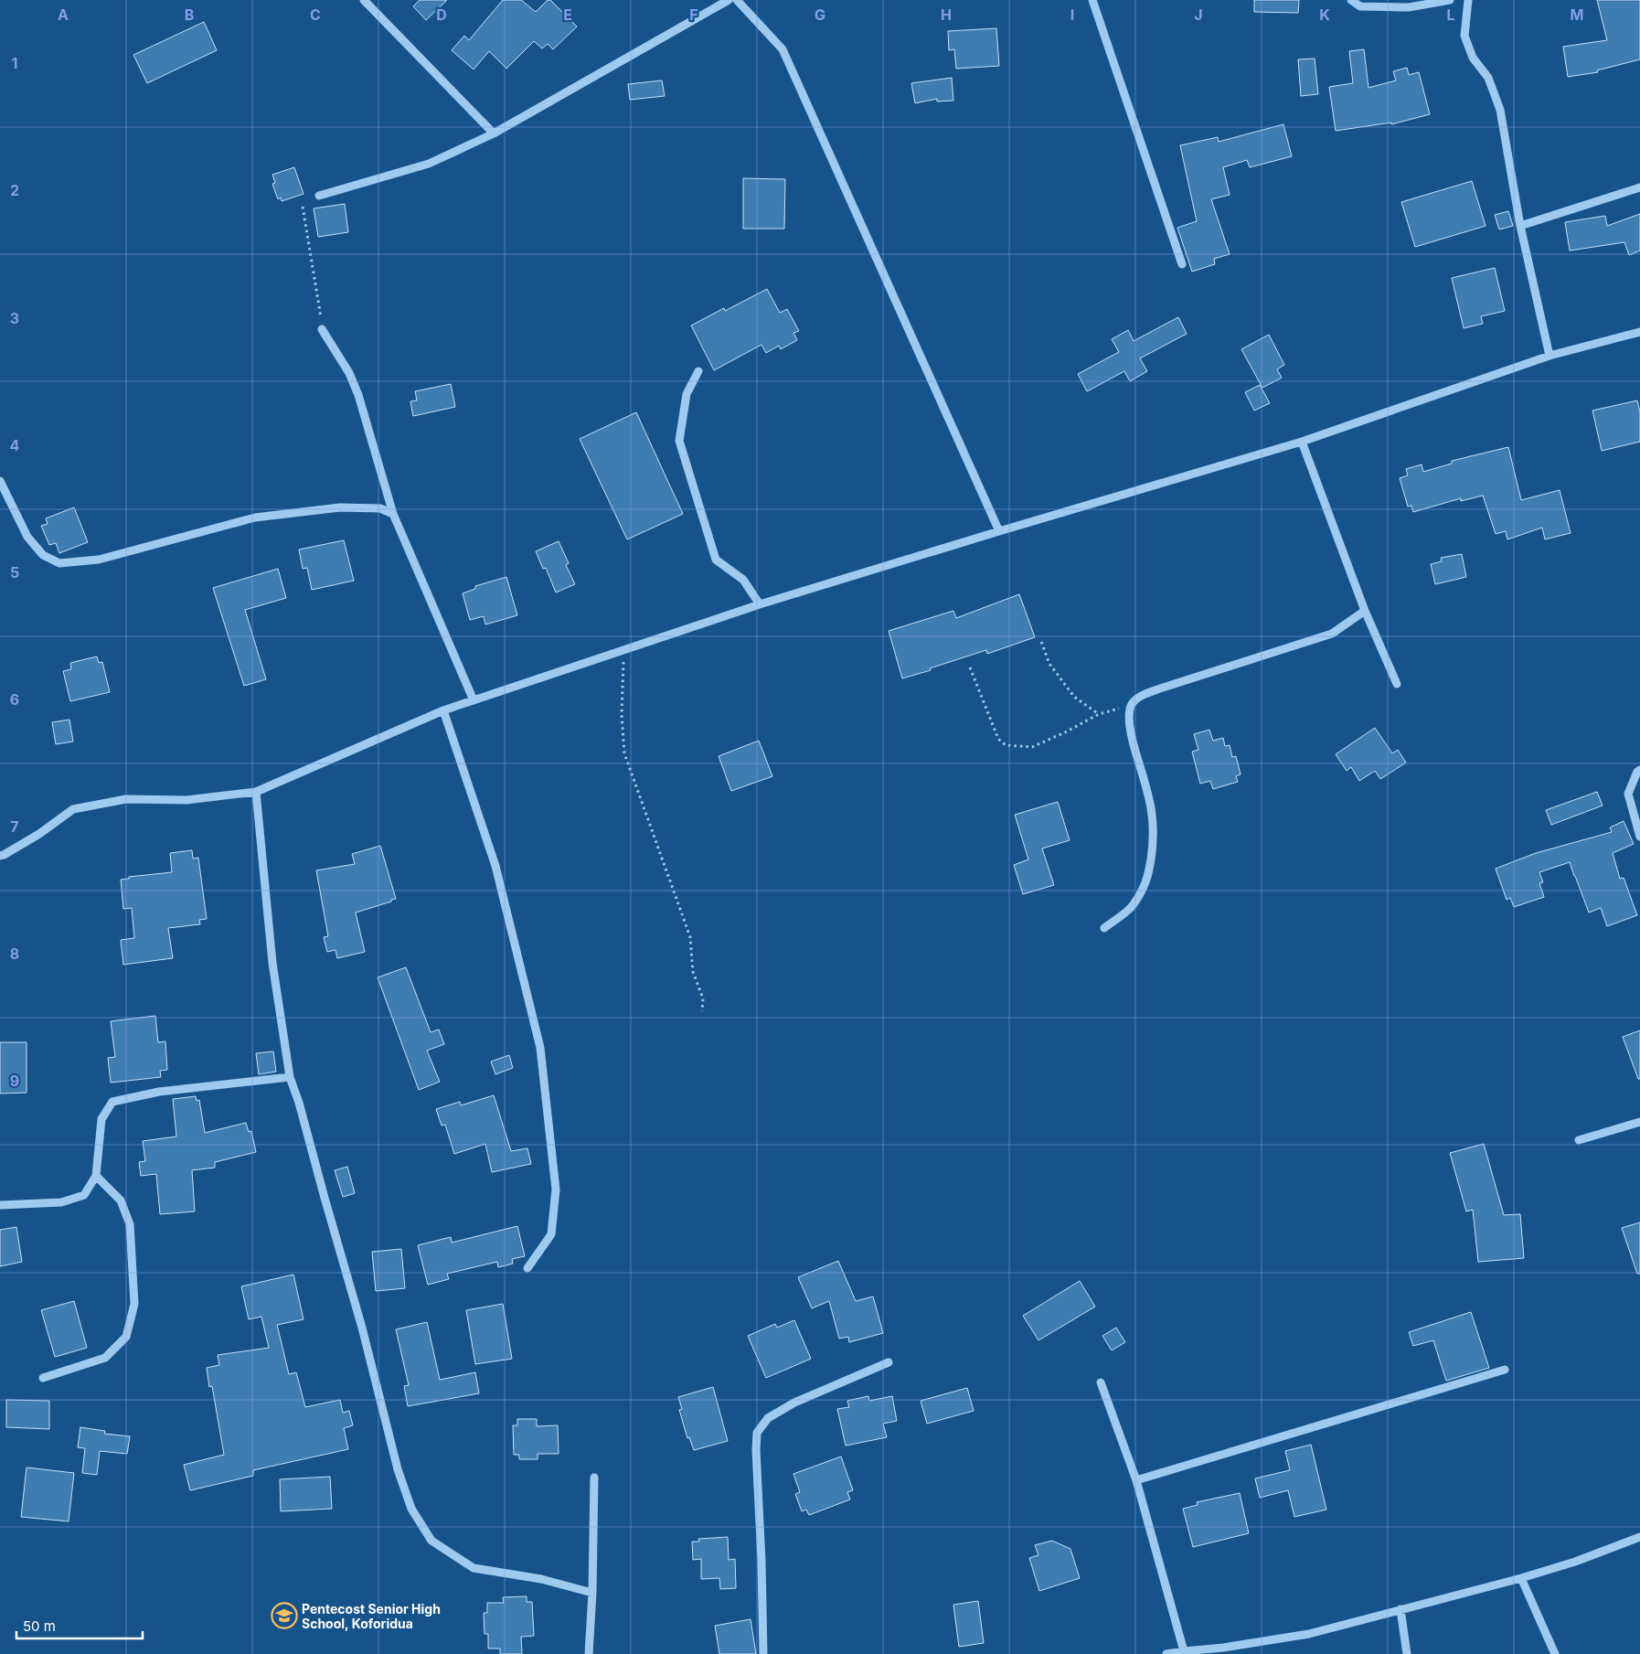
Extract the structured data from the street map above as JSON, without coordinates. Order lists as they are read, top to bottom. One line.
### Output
{"places":{"school or university":["Pentecost Senior High School, Koforidua"]},"scale_bar":"50 m","grid":{"columns":["A","B","C","D","E","F","G","H","I","J","K","L","M"],"rows":["1","2","3","4","5","6","7","8","9"]}}
